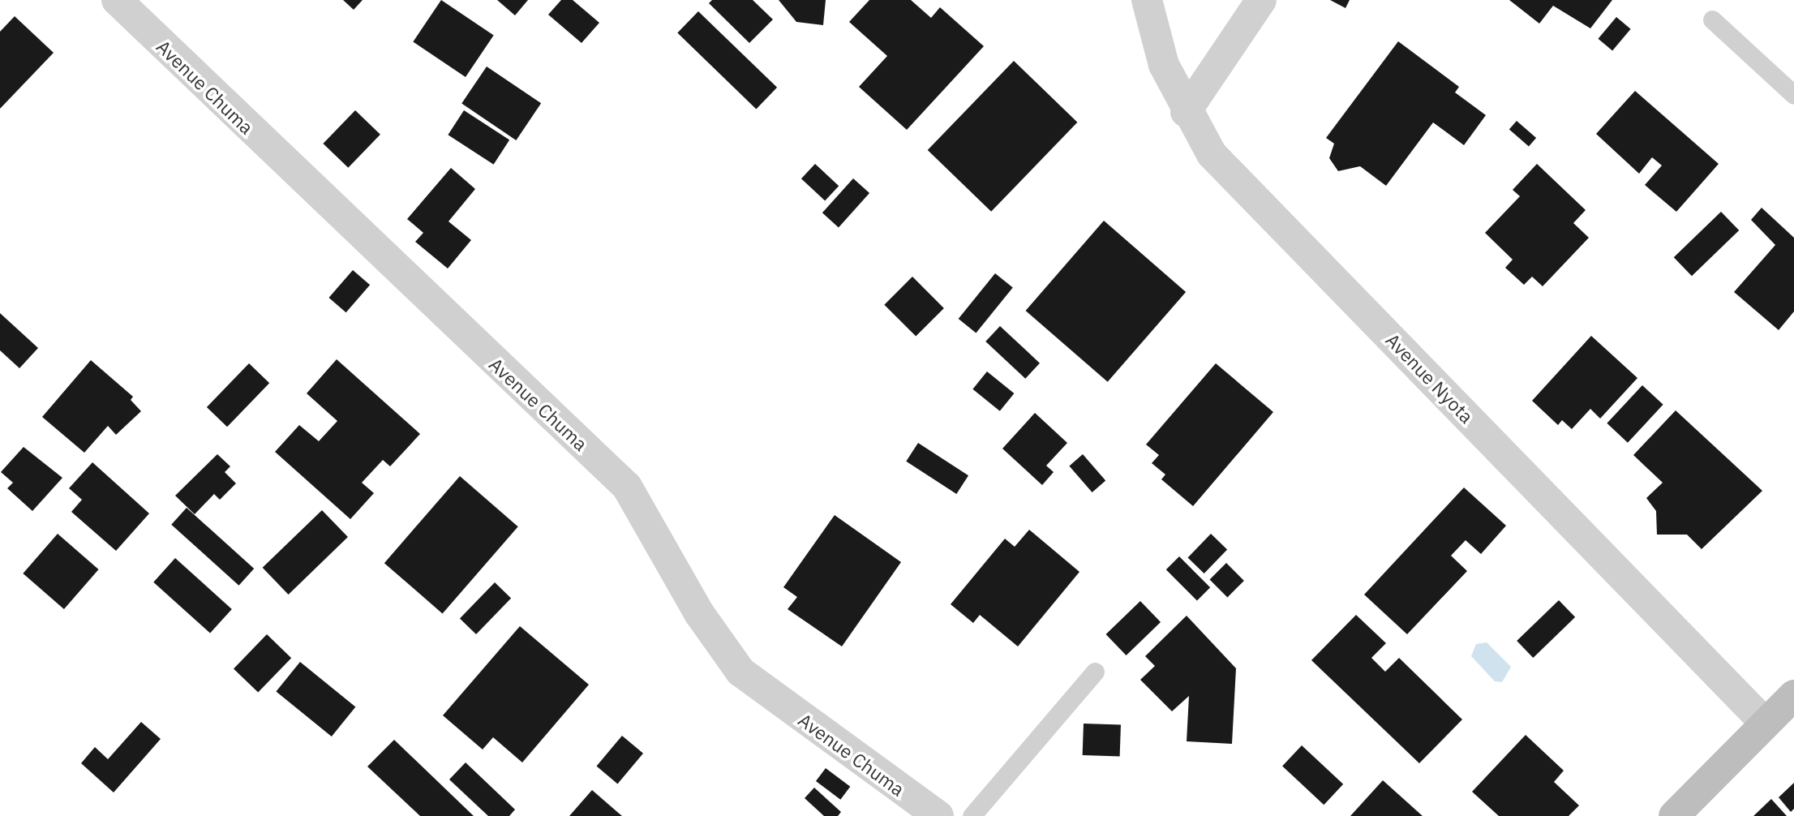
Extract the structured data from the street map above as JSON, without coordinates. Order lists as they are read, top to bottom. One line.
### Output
{"streets":{"street":["Avenue Chuma","Avenue Nyota"]}}
